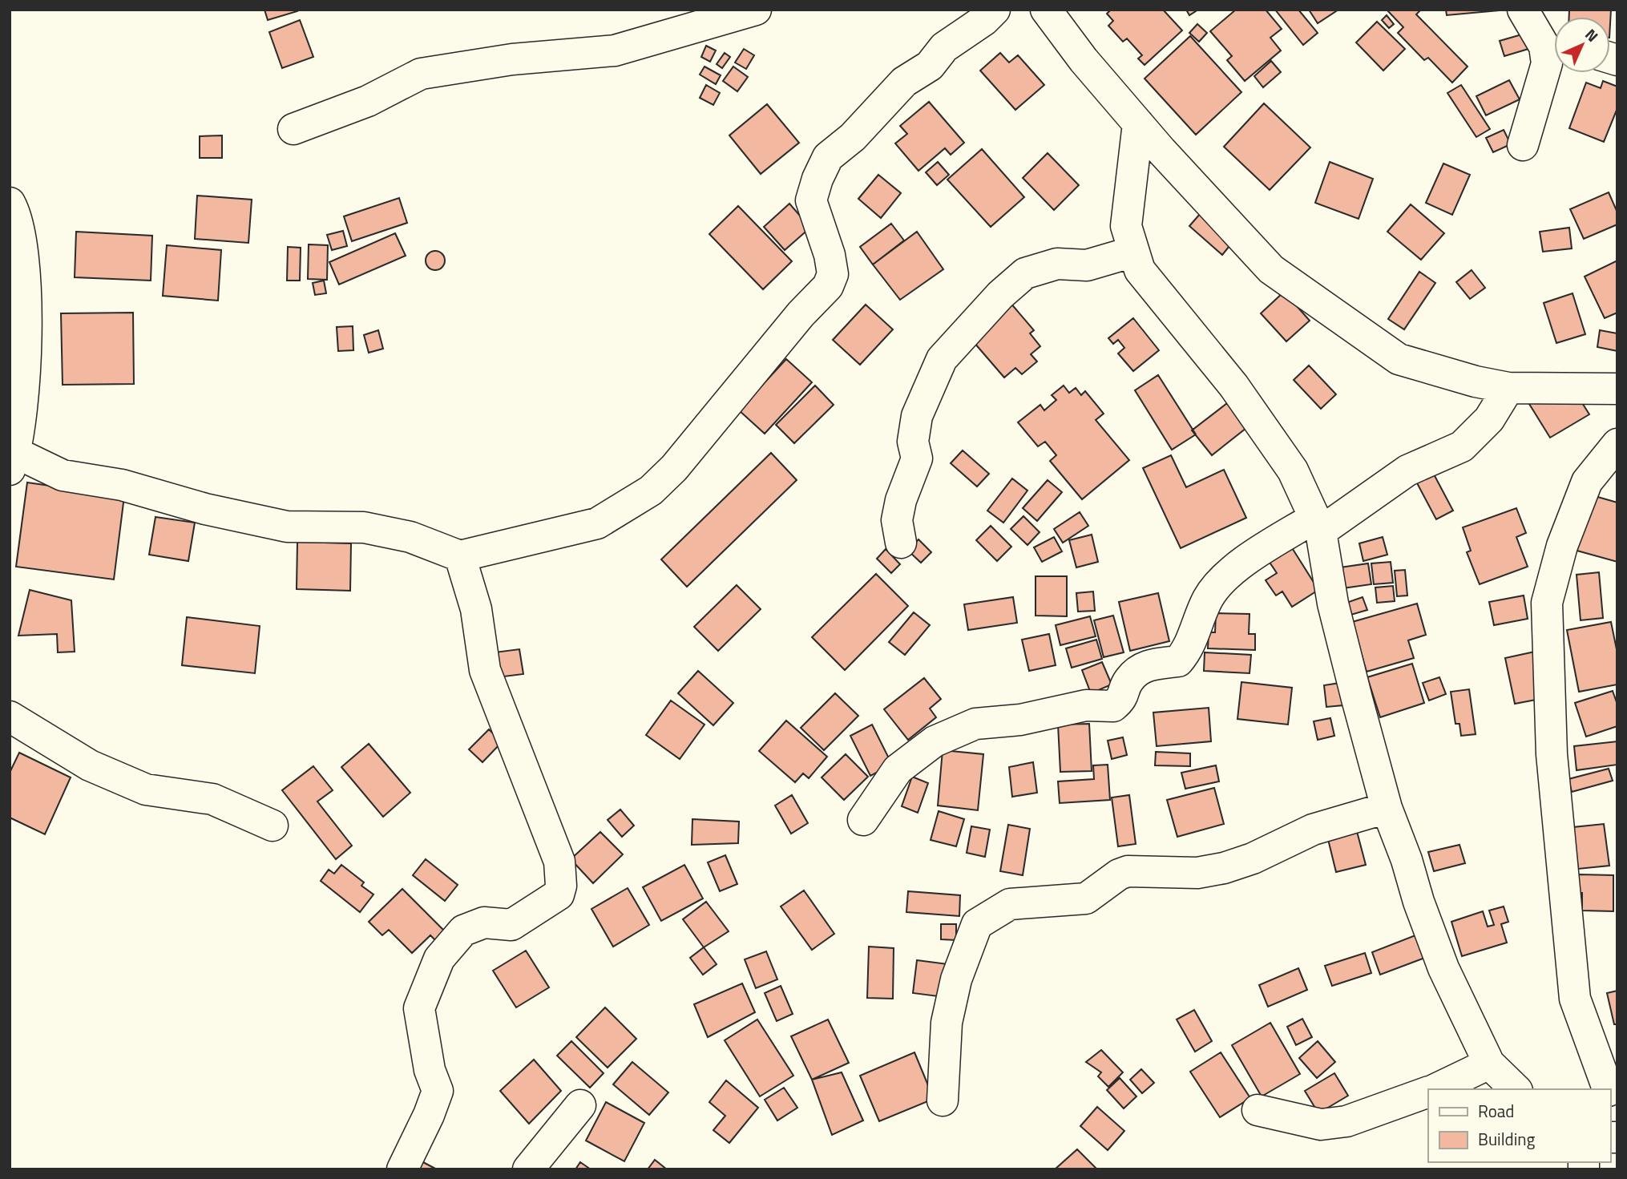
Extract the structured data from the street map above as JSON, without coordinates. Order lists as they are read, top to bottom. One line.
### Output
{"legend":["Road","Building"],"north":"top right"}
